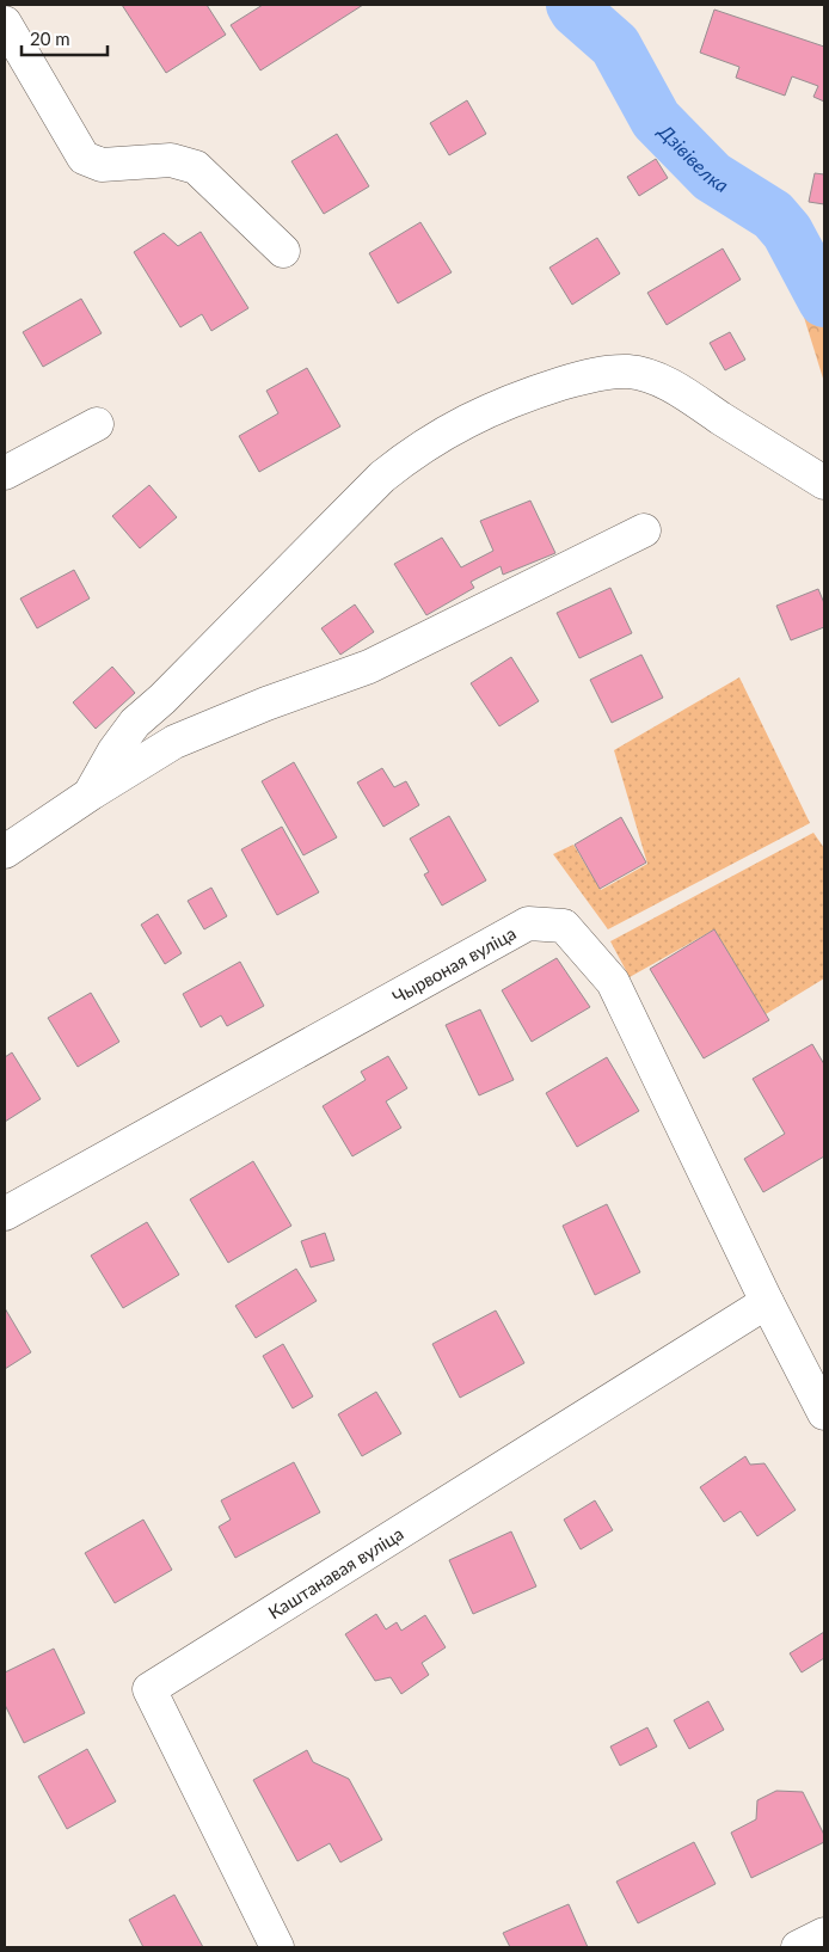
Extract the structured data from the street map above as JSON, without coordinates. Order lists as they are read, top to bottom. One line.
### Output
{"streets":{"street":["Чырвоная вуліца","Каштанавая вуліца"]},"crossings":[["Чырвоная вуліца","Каштанавая вуліца"]],"water":["Дзівівелка"],"scale_bar":"20 m"}
